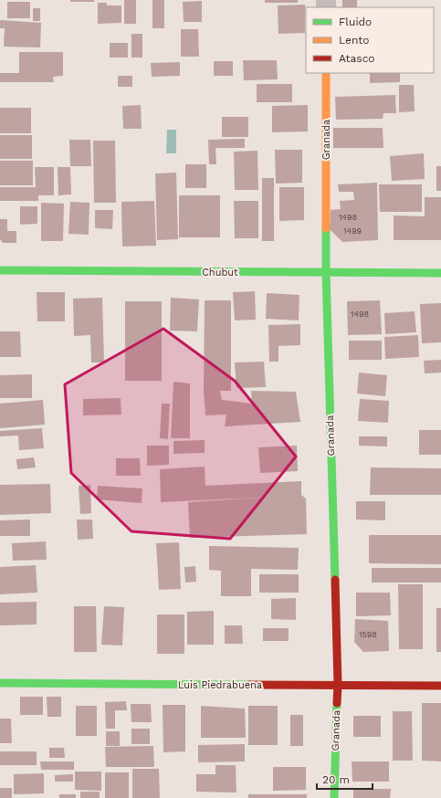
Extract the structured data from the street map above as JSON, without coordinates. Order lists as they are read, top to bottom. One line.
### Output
{"streets":{"street":["Granada","Chubut","Luis Piedrabuena"]},"crossings":[["Granada","Chubut"],["Granada","Luis Piedrabuena"]],"house_numbers":["1498","1499","1498","1598"],"legend":["Fluido","Lento","Atasco"],"scale_bar":"20 m"}
